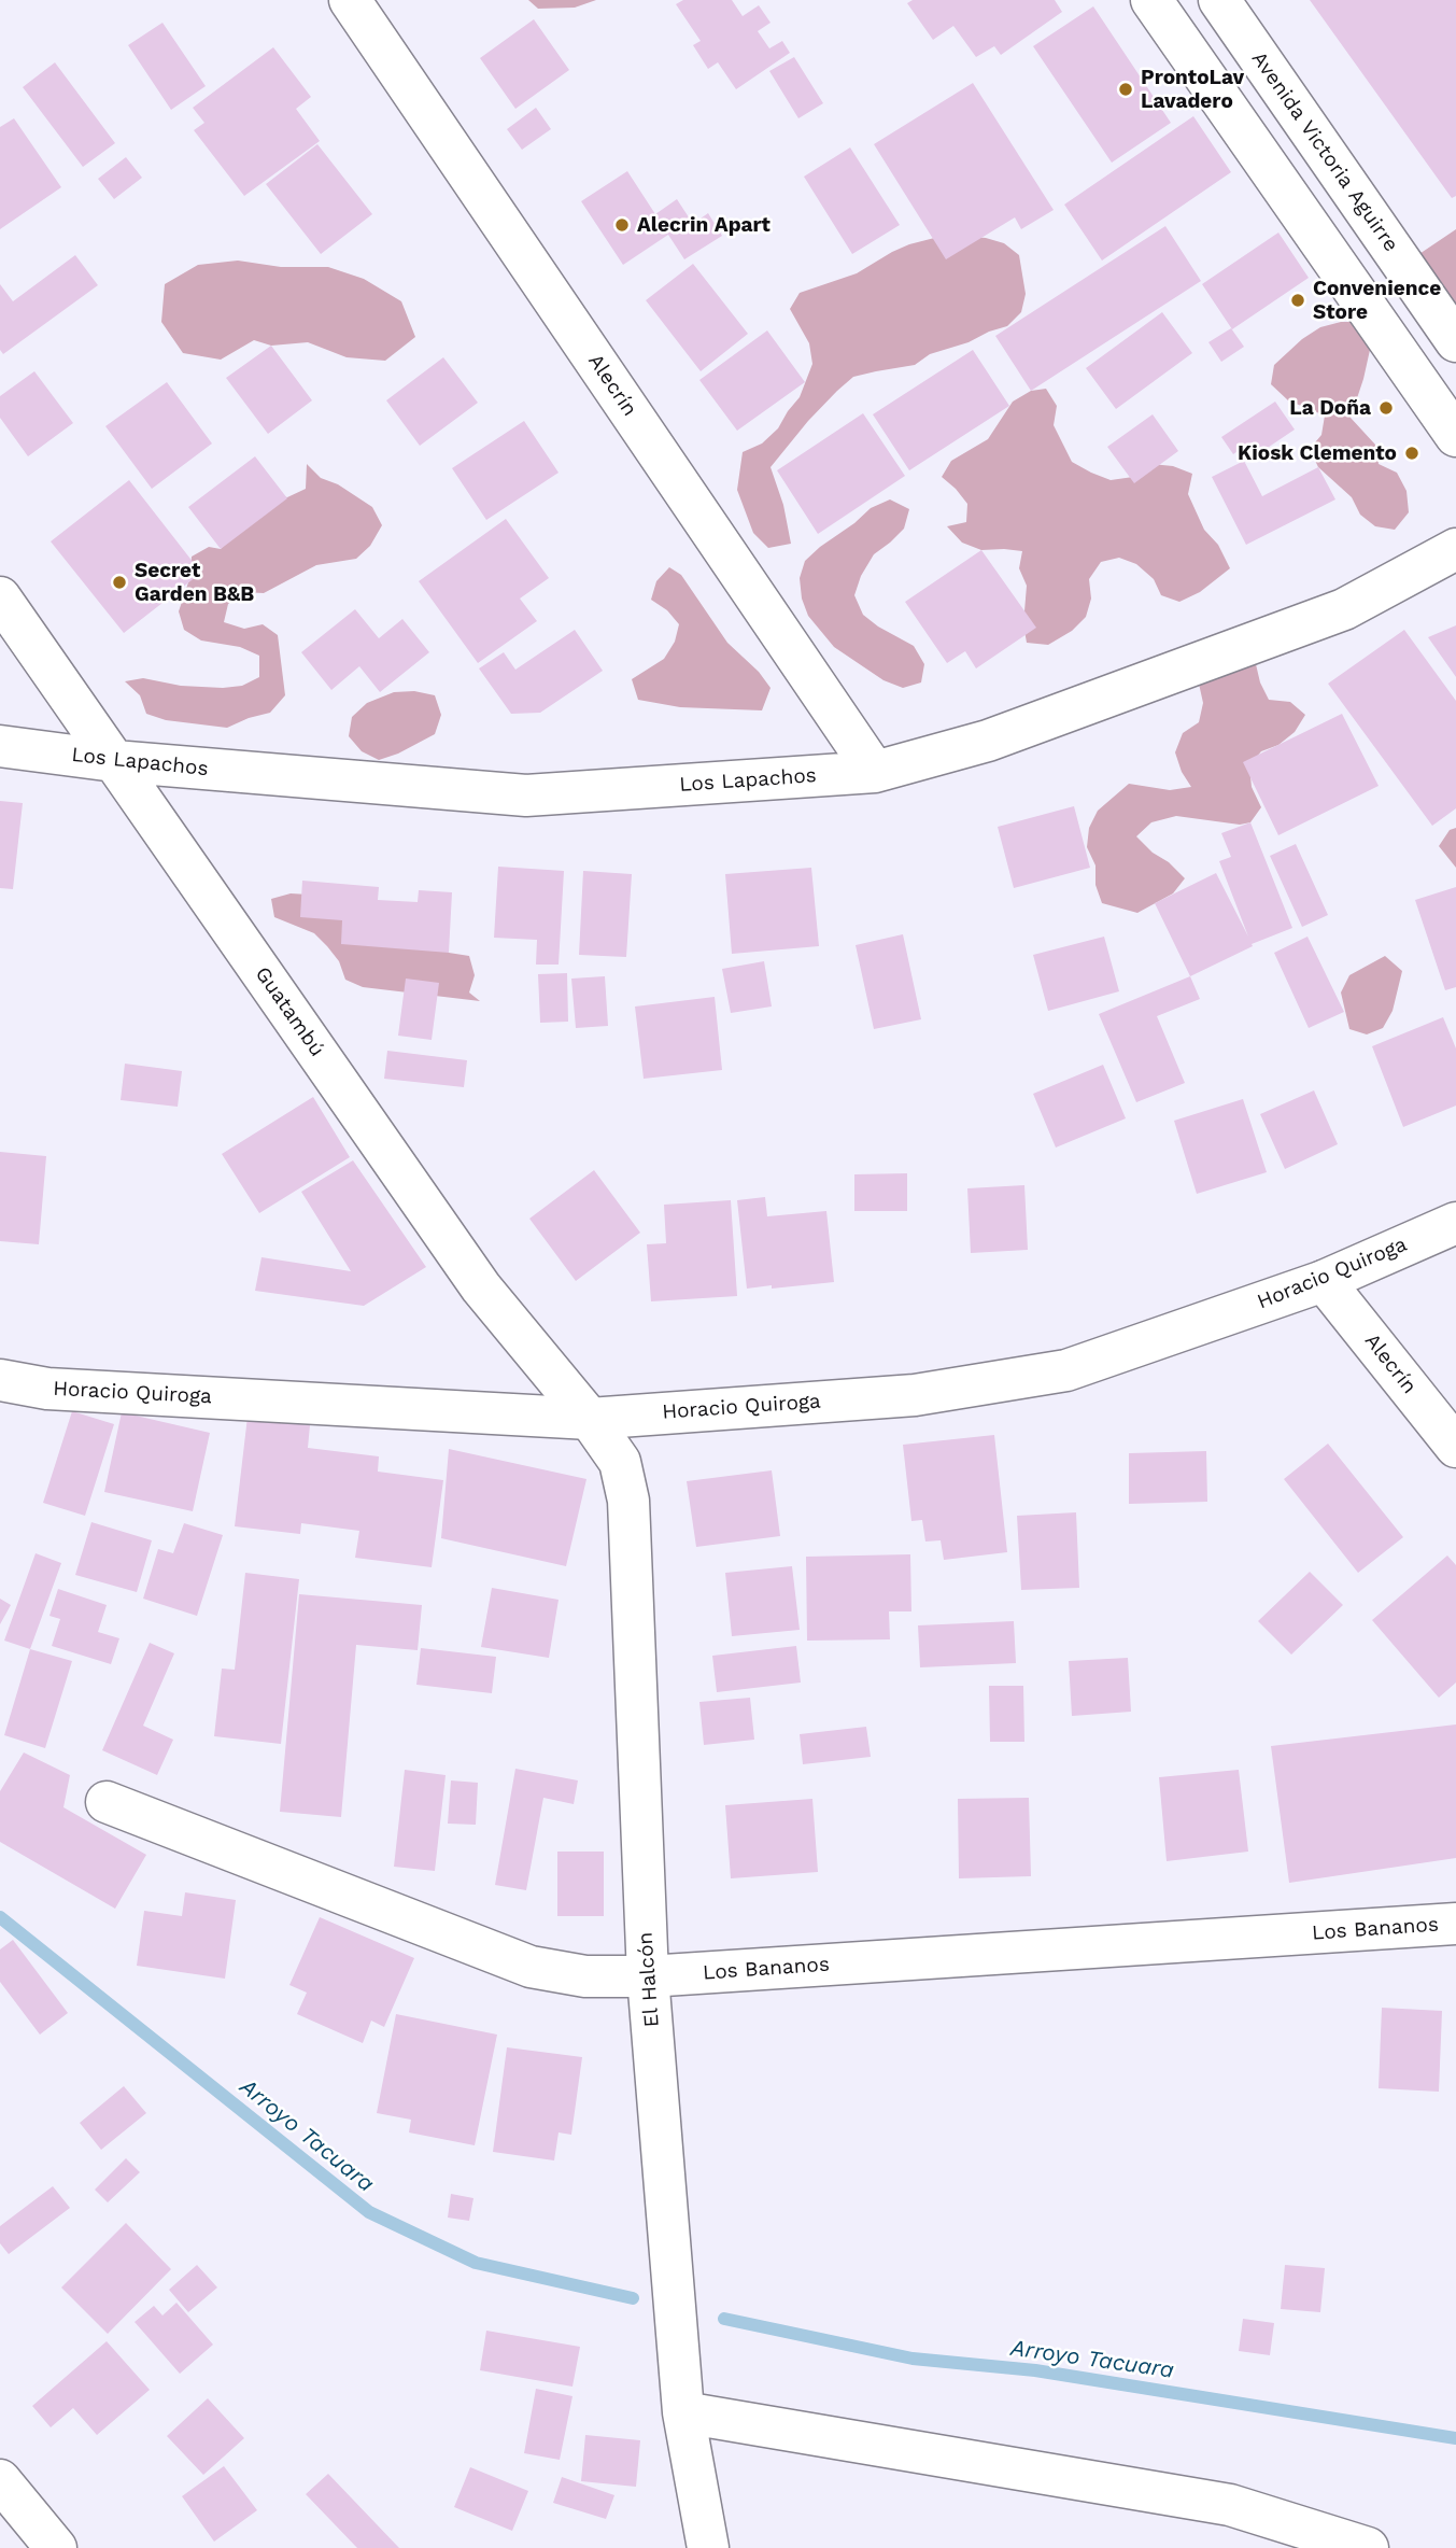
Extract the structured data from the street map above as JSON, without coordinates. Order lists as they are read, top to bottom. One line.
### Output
{"streets":{"street":["Avenida Victoria Aguirre","Alecrín","Los Lapachos","Guatambú","Horacio Quiroga","Los Bananos","El Halcón"]},"crossings":[["Alecrín","Los Lapachos"],["Alecrín","Horacio Quiroga"],["Los Lapachos","Guatambú"],["Guatambú","Horacio Quiroga"],["Guatambú","El Halcón"],["Horacio Quiroga","El Halcón"],["Los Bananos","El Halcón"]],"water":["Arroyo Tacuara"],"places":["ProntoLav Lavadero","Alecrin Apart","Convenience Store","La Doña","Kiosk Clemento","Secret Garden B&B"]}
